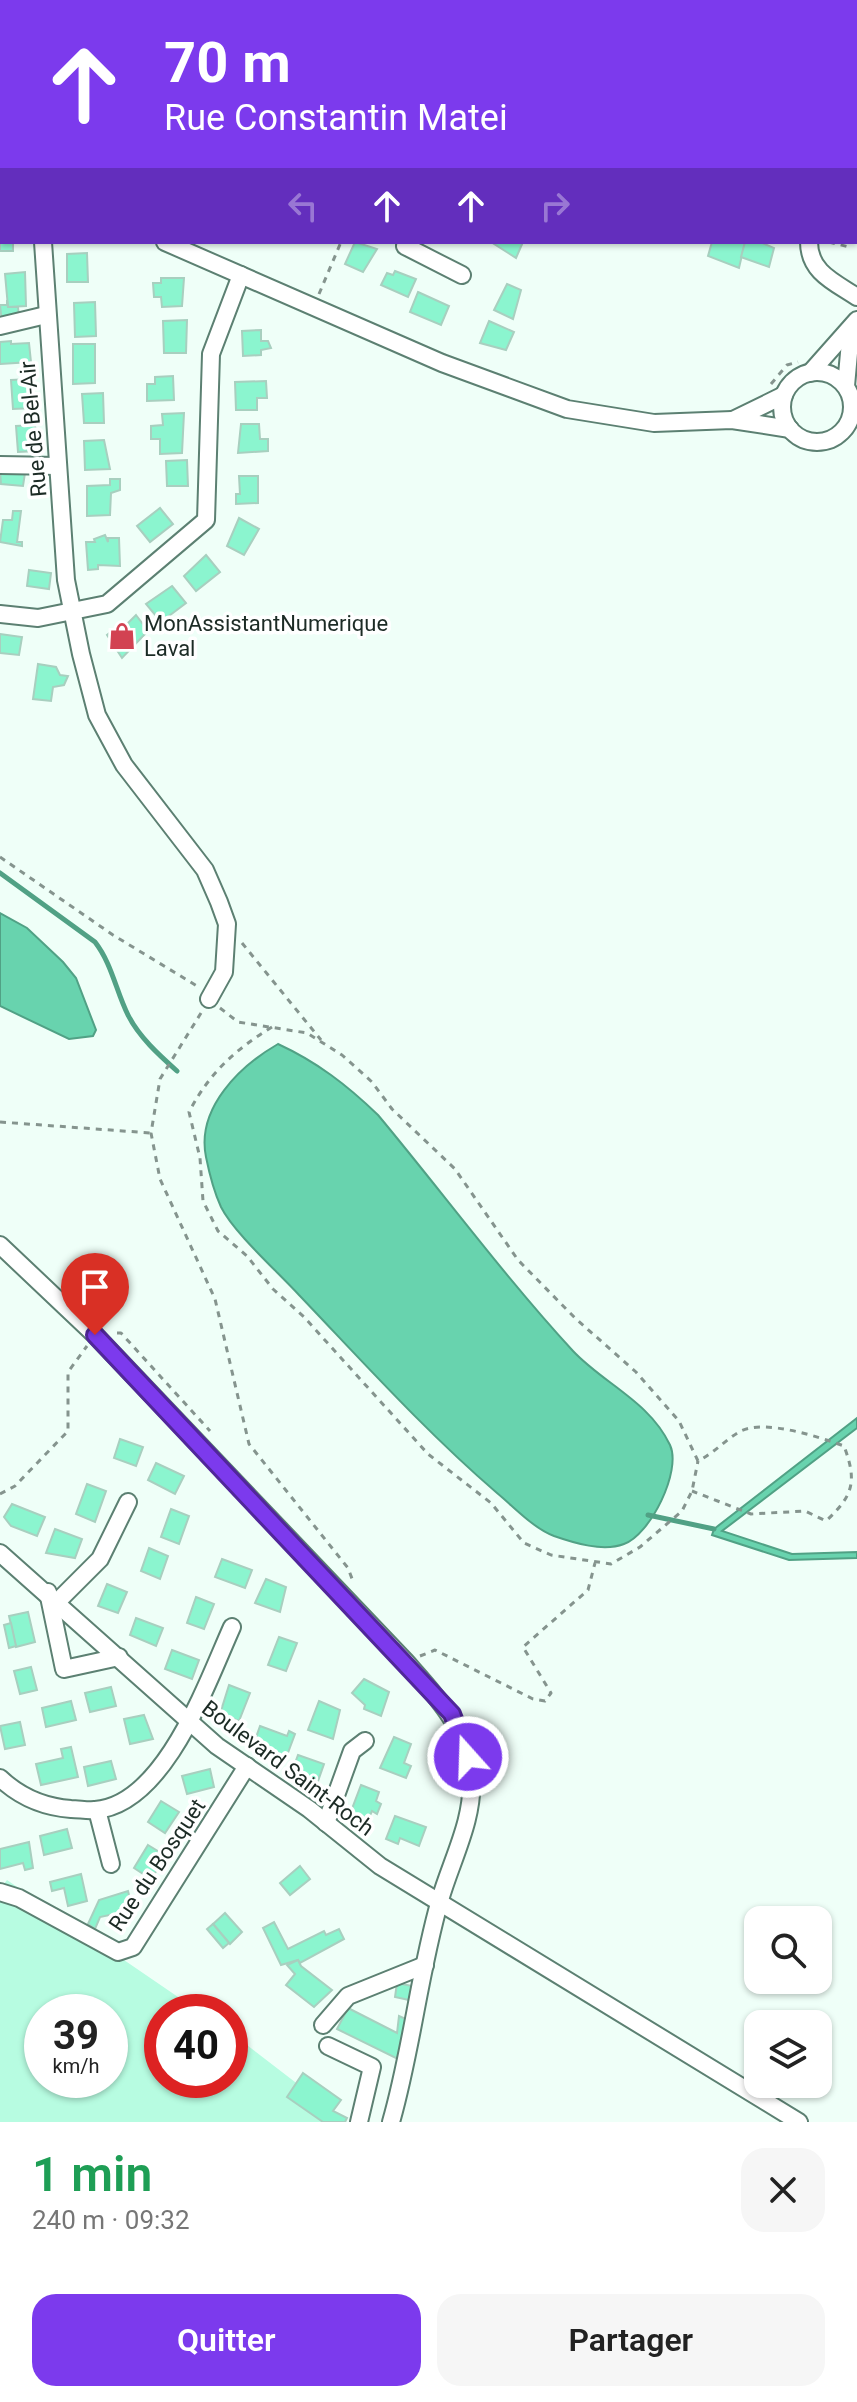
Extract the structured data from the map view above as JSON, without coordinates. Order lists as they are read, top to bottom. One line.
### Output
{"streets":{"street":["Rue de Bel-Air","Boulevard Saint-Roch","Rue du Bosquet"]},"crossings":[["Boulevard Saint-Roch","Rue du Bosquet"]],"places":{"shop":["MonAssistantNumerique Laval"]},"page":{"turn":["70 m","Rue Constantin Matei"],"speed":"39 km/h","limit":"40","heading":["1 min","240 m · 09:32"],"buttons":["Quitter","Partager"]}}
